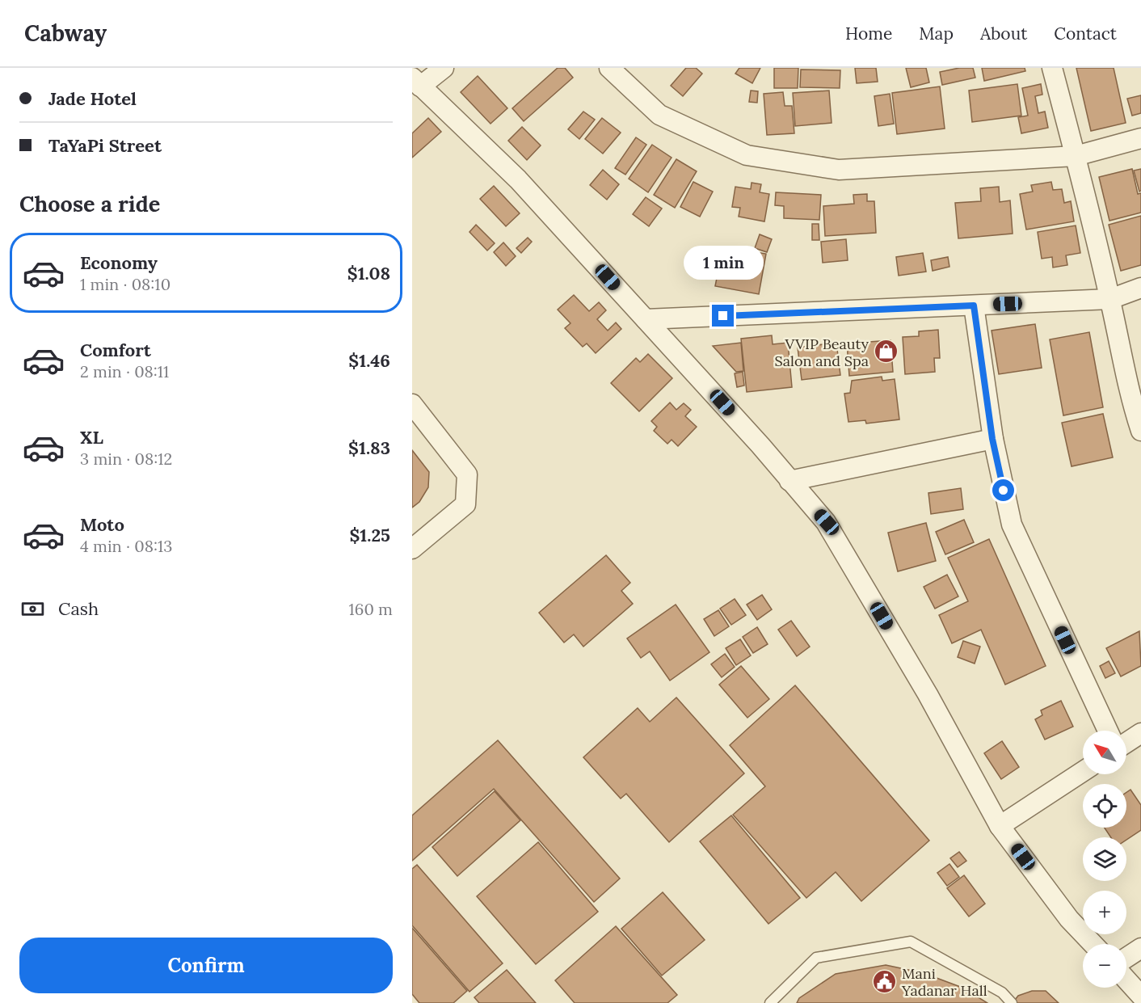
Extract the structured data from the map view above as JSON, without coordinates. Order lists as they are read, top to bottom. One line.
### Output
{"places":{"shop":["VVIP Beauty Salon and Spa"],"public building":["Mani Yadanar Hall"]},"north":"top left","page":{"header":"Cabway","nav":["Home","Map","About","Contact"],"banner":["Jade Hotel","TaYaPi Street"],"heading":"Choose a ride","list":[{"name":"Economy","note":"1 min · 08:10","value":"$1.08"},{"name":"Comfort","note":"2 min · 08:11","value":"$1.46"},{"name":"XL","note":"3 min · 08:12","value":"$1.83"},{"name":"Moto","note":"4 min · 08:13","value":"$1.25"}],"bubble":"1 min","pay":["Cash","160 m"],"map_buttons":["+","−"],"buttons":"Confirm"}}
